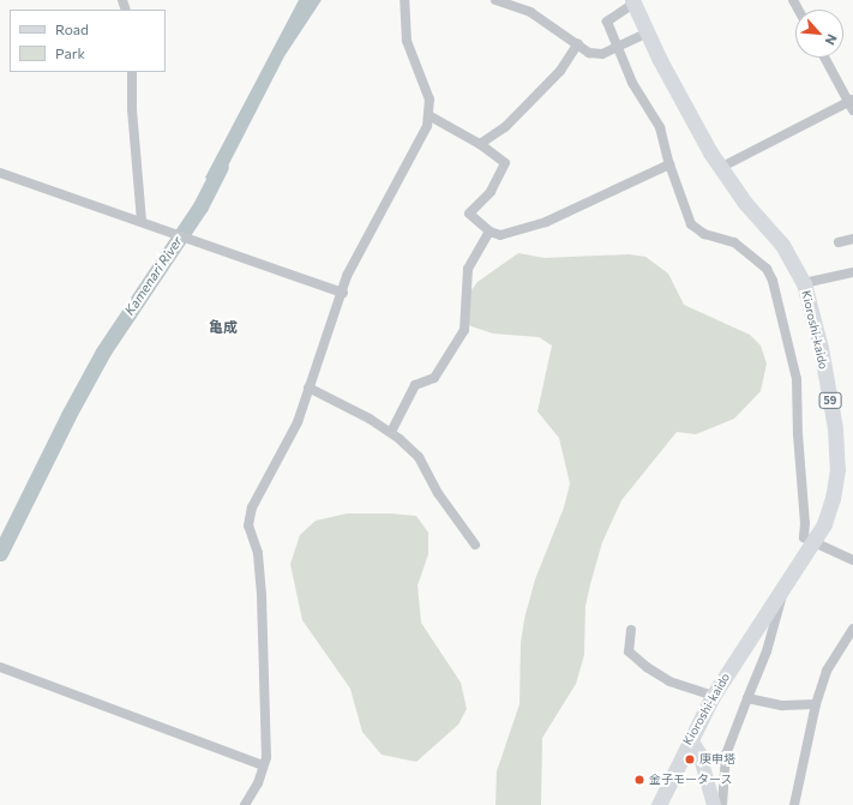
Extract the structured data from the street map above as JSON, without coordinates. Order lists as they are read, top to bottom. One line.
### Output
{"streets":{"main road":["Kioroshi-kaido","59"]},"districts":["亀成"],"water":["Kamenari River"],"places":["庚申塔","金子モータース"],"legend":["Road","Park"],"north":"bottom right"}
